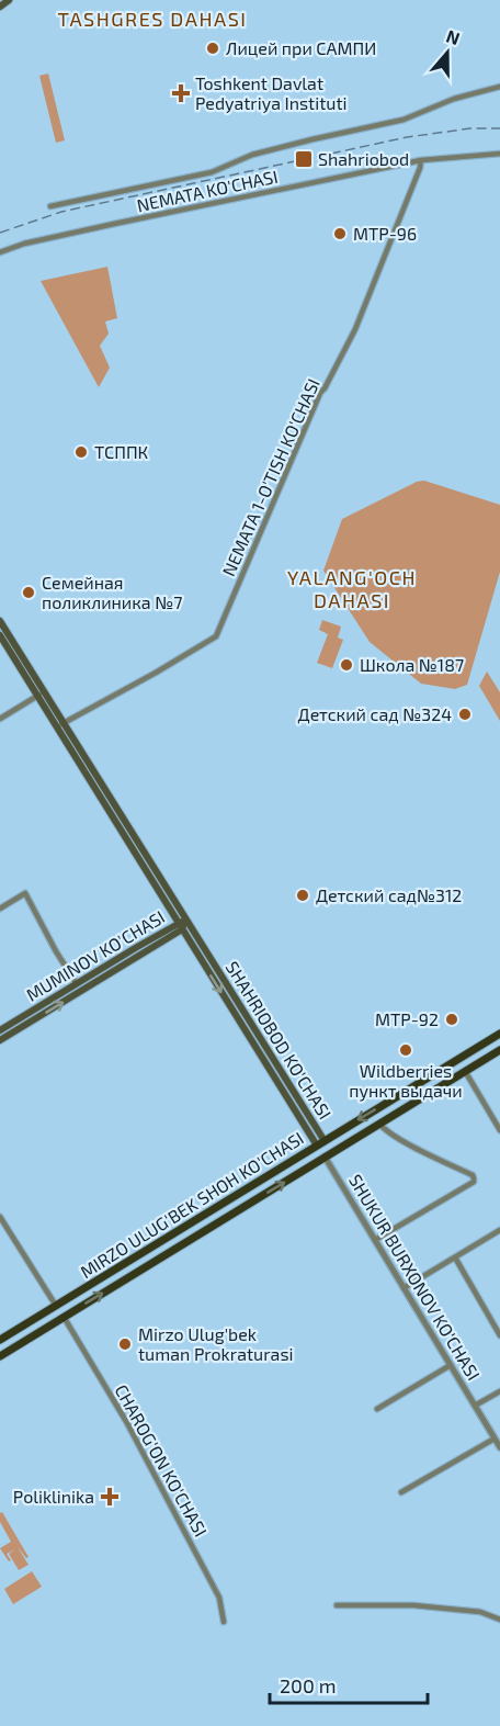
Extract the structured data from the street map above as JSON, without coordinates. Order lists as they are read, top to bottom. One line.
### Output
{"streets":{"main road":["MUMINOV KO'CHASI","SHAHRIOBOD KO'CHASI","MIRZO ULUG'BEK SHOH KO'CHASI"],"street":["NEMATA KO'CHASI","NEMATA 1-O'TISH KO'CHASI","SHUKUR BURXONOV KO'CHASI","CHAROG'ON KO'CHASI"]},"crossings":[["NEMATA KO'CHASI","NEMATA 1-O'TISH KO'CHASI"],["NEMATA 1-O'TISH KO'CHASI","SHAHRIOBOD KO'CHASI"],["MUMINOV KO'CHASI","SHAHRIOBOD KO'CHASI"],["SHAHRIOBOD KO'CHASI","MIRZO ULUG'BEK SHOH KO'CHASI"],["SHAHRIOBOD KO'CHASI","SHUKUR BURXONOV KO'CHASI"],["MIRZO ULUG'BEK SHOH KO'CHASI","SHUKUR BURXONOV KO'CHASI"],["MIRZO ULUG'BEK SHOH KO'CHASI","CHAROG'ON KO'CHASI"]],"districts":["TASHGRES DAHASI","YALANG'OCH DAHASI"],"places":{"other":["Лицей при САМПИ","MTP-96","ТСППК","Cемейная поликлиника №7","Школа №187","Детский сад №324","Детский сад№312","MTP-92","Wildberries пункт выдачи","Mirzo Ulug'bek tuman Prokraturasi"],"health":["Toshkent Davlat Pedyatriya Instituti","Poliklinika"],"transit":["Shahriobod"]},"scale_bar":"200 m","north":"top"}
